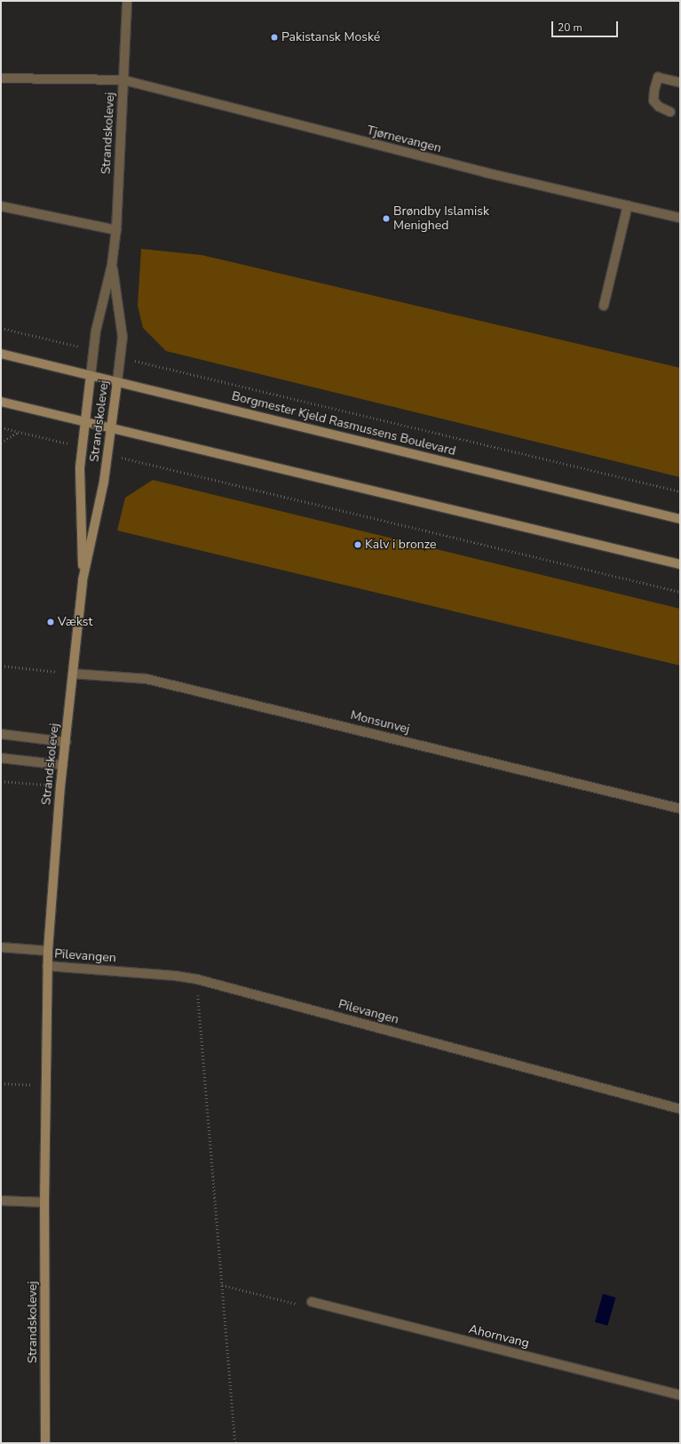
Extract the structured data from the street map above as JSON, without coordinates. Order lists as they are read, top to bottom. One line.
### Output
{"streets":{"street":["Strandskolevej","Tjørnevangen","Borgmester Kjeld Rasmussens Boulevard","Monsunvej","Pilevangen","Ahornvang"]},"crossings":[["Strandskolevej","Tjørnevangen"],["Strandskolevej","Borgmester Kjeld Rasmussens Boulevard"],["Strandskolevej","Monsunvej"],["Strandskolevej","Pilevangen"]],"places":["Pakistansk Moské","Brøndby Islamisk Menighed","Kalv i bronze","Vækst"],"scale_bar":"20 m"}
